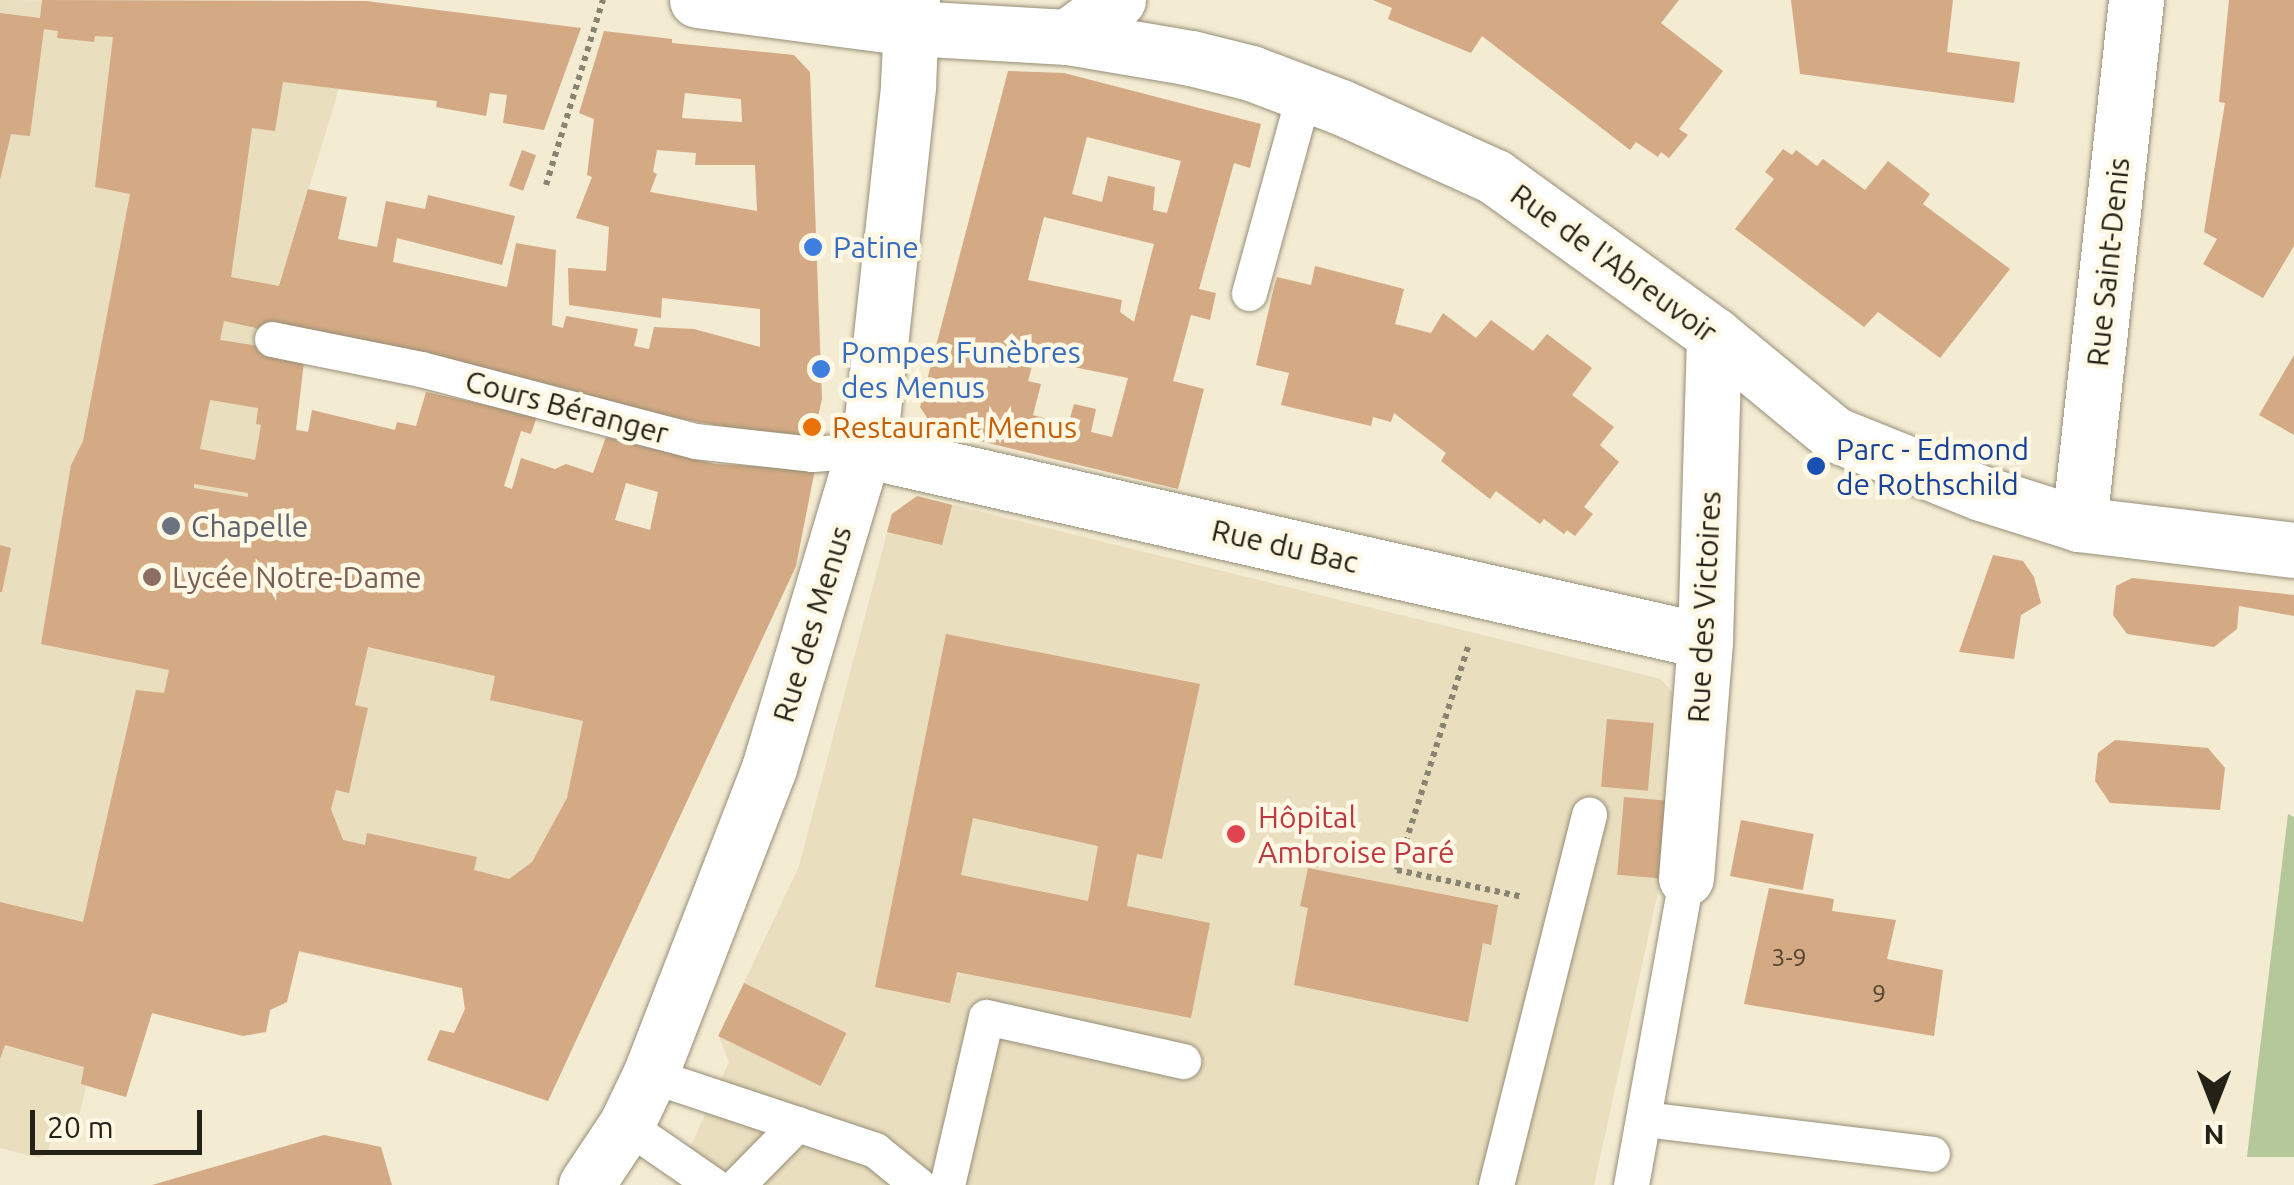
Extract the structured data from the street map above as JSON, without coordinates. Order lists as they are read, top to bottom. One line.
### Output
{"streets":{"street":["Rue Saint-Denis","Rue de l'Abreuvoir","Rue du Bac","Rue des Victoires","Rue des Menus"],"lane":["Cours Béranger"]},"crossings":[["Rue Saint-Denis","Rue de l'Abreuvoir"],["Rue de l'Abreuvoir","Rue des Victoires"],["Rue de l'Abreuvoir","Rue des Menus"],["Cours Béranger","Rue du Bac"],["Cours Béranger","Rue des Menus"],["Rue du Bac","Rue des Victoires"],["Rue du Bac","Rue des Menus"]],"places":["Patine","Pompes Funèbres des Menus","Restaurant Menus","Parc - Edmond de Rothschild","Chapelle","Lycée Notre-Dame","Hôpital Ambroise Paré"],"house_numbers":["3-9","9"],"scale_bar":"20 m","north":"bottom"}
